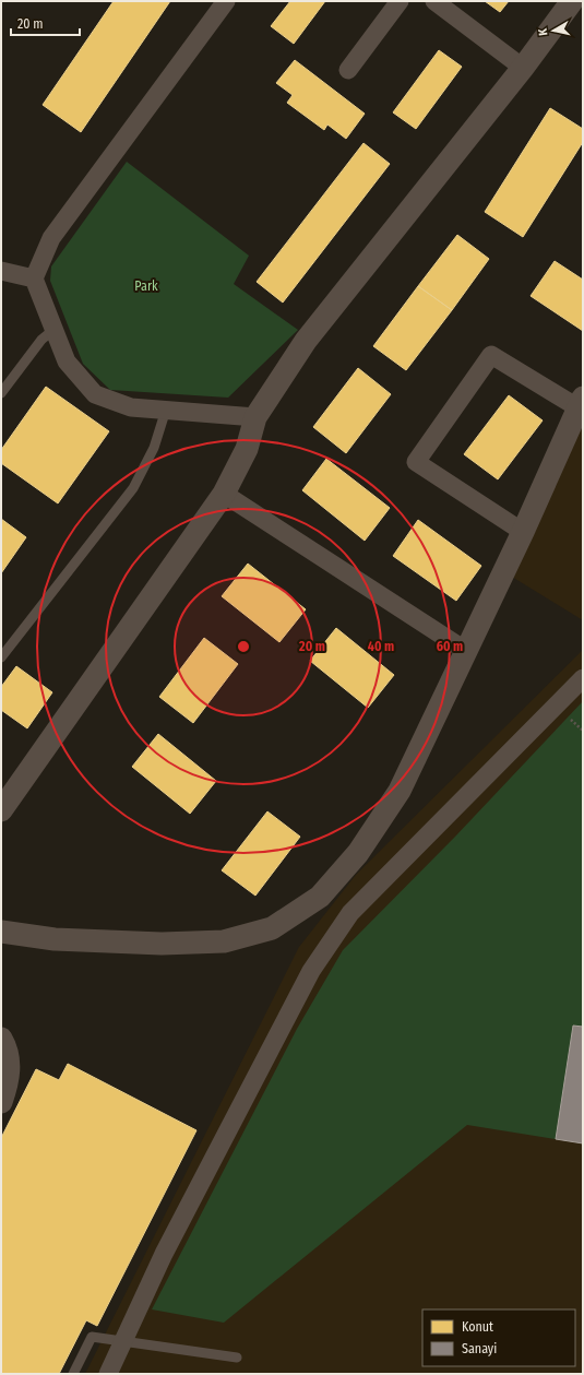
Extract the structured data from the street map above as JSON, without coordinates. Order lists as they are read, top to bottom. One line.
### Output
{"parks":["Park"],"legend":["Konut","Sanayi"],"scale_bar":"20 m","north":"left","rings":["20 m","40 m","60 m"]}
